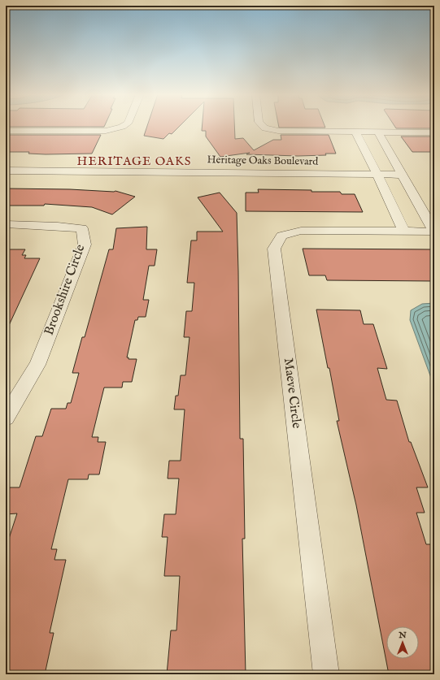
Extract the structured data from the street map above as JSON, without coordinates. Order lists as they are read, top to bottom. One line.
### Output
{"streets":{"street":["Heritage Oaks Boulevard","Brookshire Circle","Maeve Circle"]},"crossings":[["Heritage Oaks Boulevard","Maeve Circle"]],"districts":["HERITAGE OAKS"],"north":"top"}
